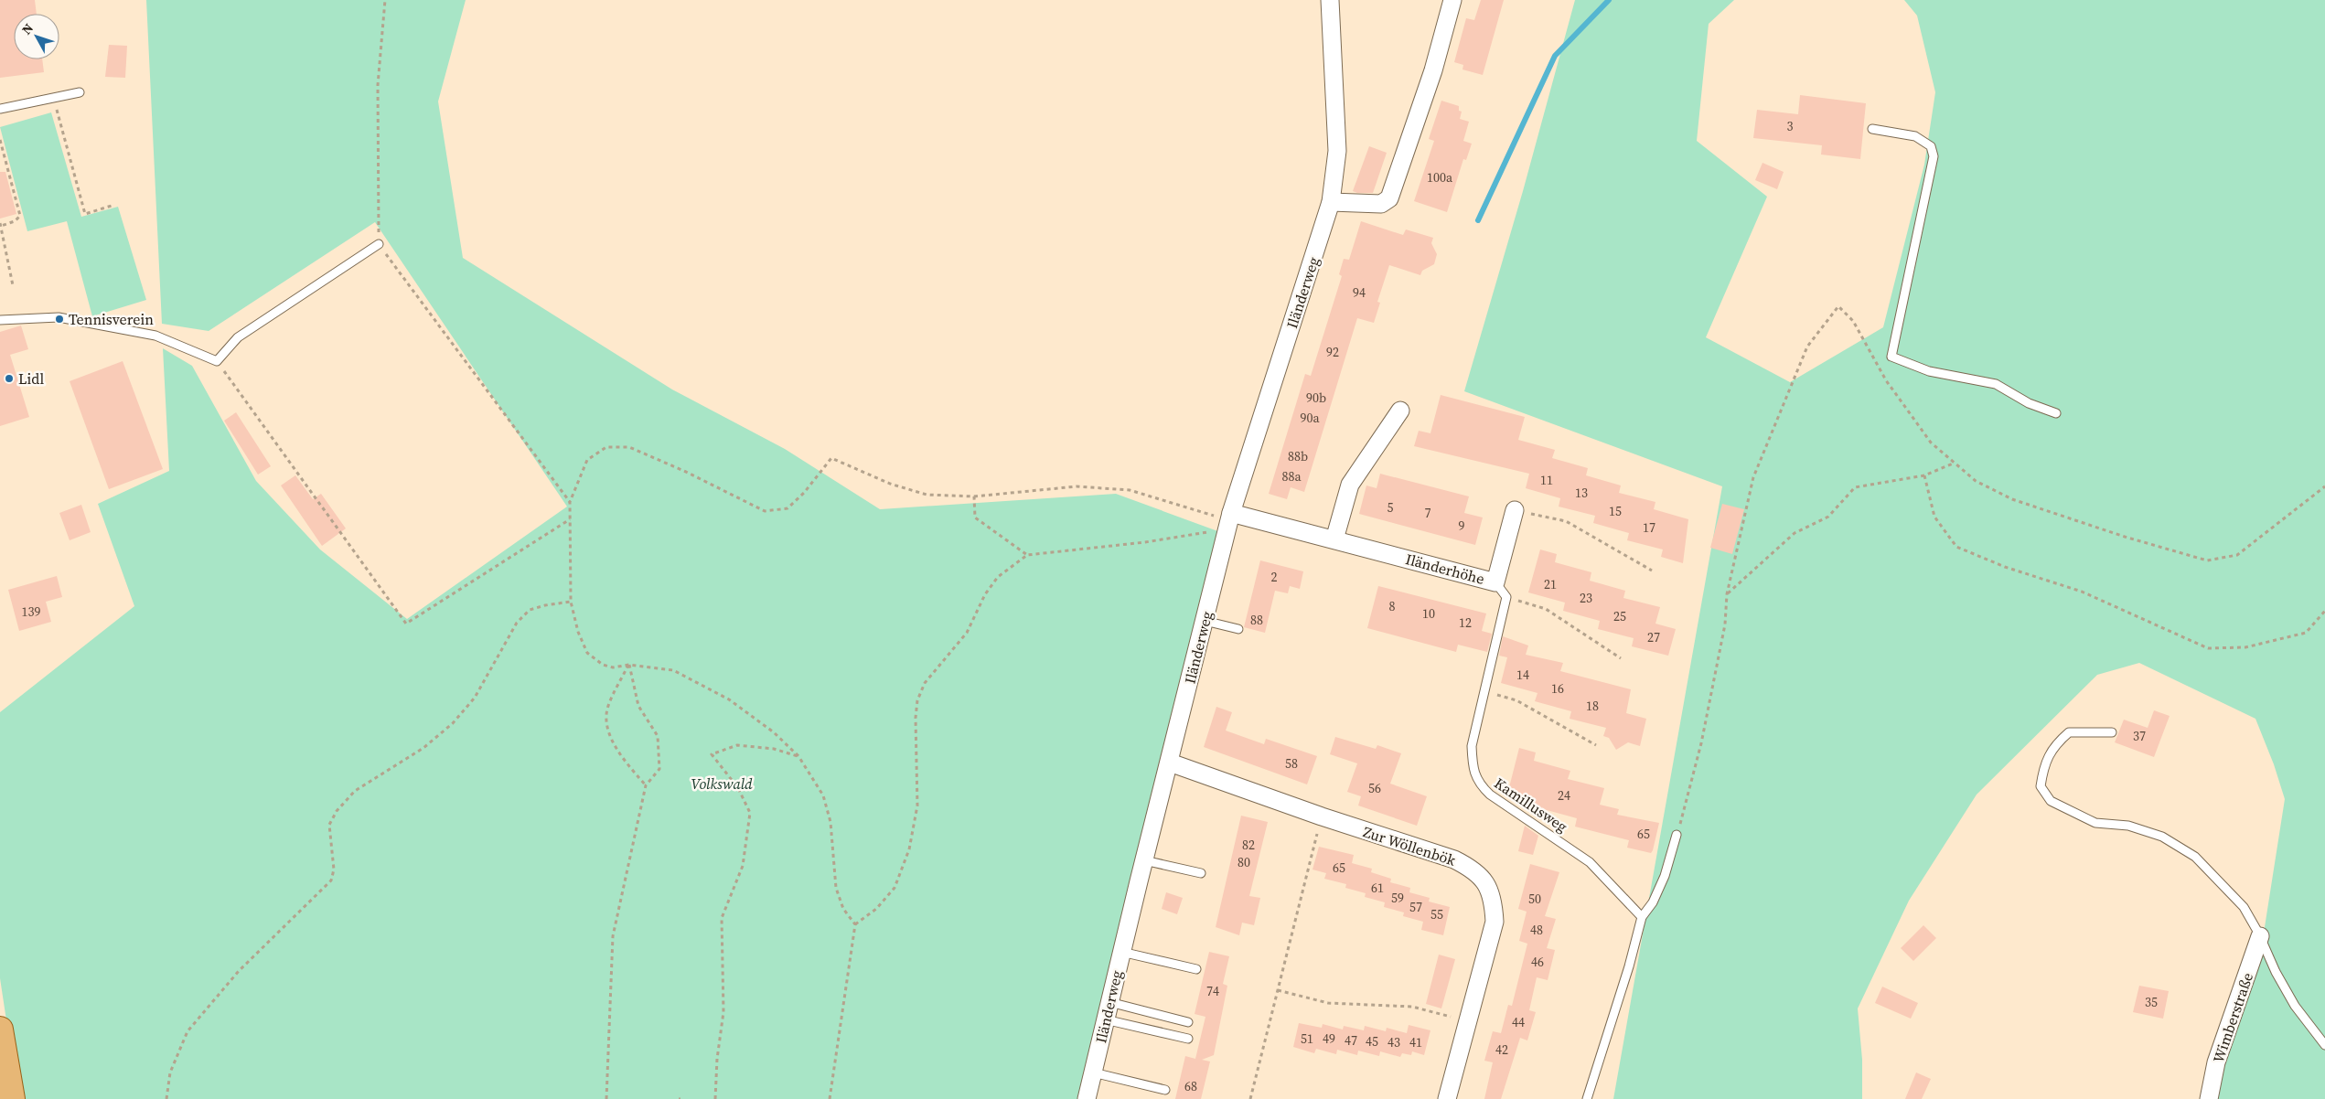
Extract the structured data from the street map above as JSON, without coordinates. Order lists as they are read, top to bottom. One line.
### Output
{"streets":{"street":["Iländerweg","Iländerhöhe","Zur Wöllenbök","Wimberstraße"],"lane":["Kamillusweg"]},"crossings":[["Iländerweg","Iländerhöhe"],["Iländerweg","Zur Wöllenbök"]],"parks":["Volkswald"],"places":["Tennisverein","Lidl"],"house_numbers":["3","100a","94","92","90b","90a","88b","88a","11","13","5","15","7","9","17","2","21","23","8","139","10","25","88","12","27","14","16","18","37","58","56","24","65","82","80","65","61","59","50","57","55","48","46","74","35","44","51","49","47","45","43","41","42","68"],"north":"top left"}
